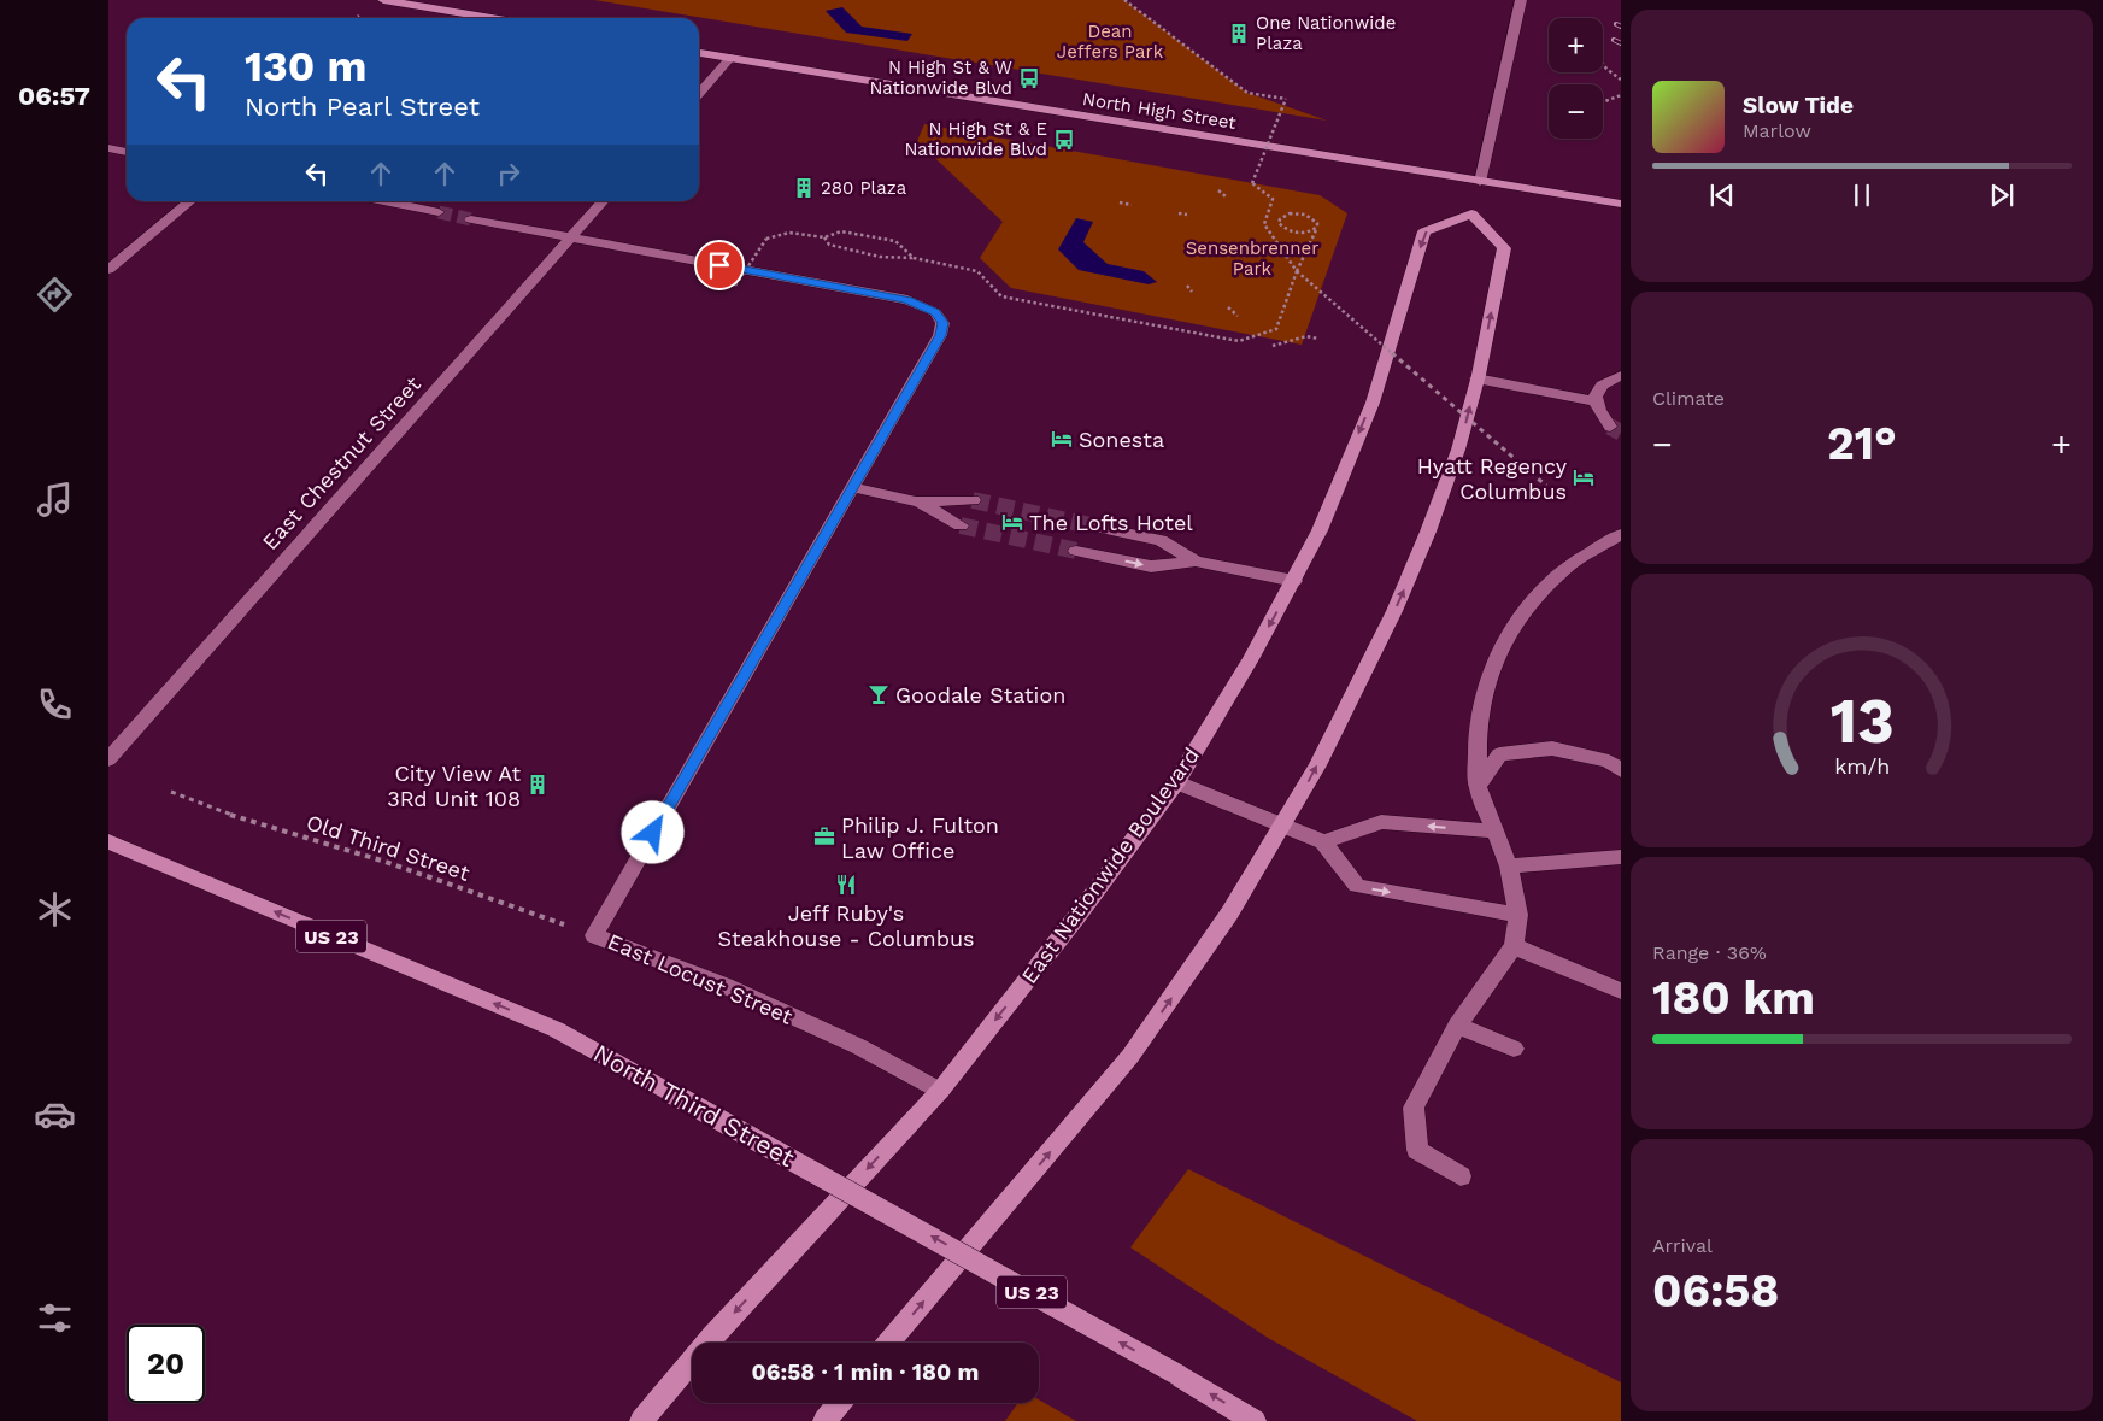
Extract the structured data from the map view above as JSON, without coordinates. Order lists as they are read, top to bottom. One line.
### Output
{"streets":{"main road":["North High Street","East Nationwide Boulevard","US 23","North Third Street"],"street":["East Chestnut Street","East Locust Street"],"path":["Old Third Street"]},"crossings":[["North High Street","East Nationwide Boulevard"],["Old Third Street","East Locust Street"],["East Nationwide Boulevard","East Locust Street"]],"one_way":["North Third Street"],"parks":["Dean Jeffers Park","Sensenbrenner Park"],"places":{"building":["One Nationwide Plaza","280 Plaza","City View At 3Rd Unit 108"],"bus stop":["N High St & W Nationwide Blvd","N High St & E Nationwide Blvd"],"hotel":["Sonesta","Hyatt Regency Columbus","The Lofts Hotel"],"bar":["Goodale Station"],"office":["Philip J. Fulton Law Office"],"restaurant":["Jeff Ruby's Steakhouse - Columbus"]},"page":{"tabs":"06:57","map_buttons":["+","−"],"turn":["130 m","North Pearl Street"],"song":["Slow Tide","Marlow"],"tile":["Climate",["Range · 36%","180 km"],["Arrival","06:58"]],"heat":["−","21°","+"],"limit":"20","trip":"06:58 · 1 min · 180 m","gauge":["13","km/h"]}}
